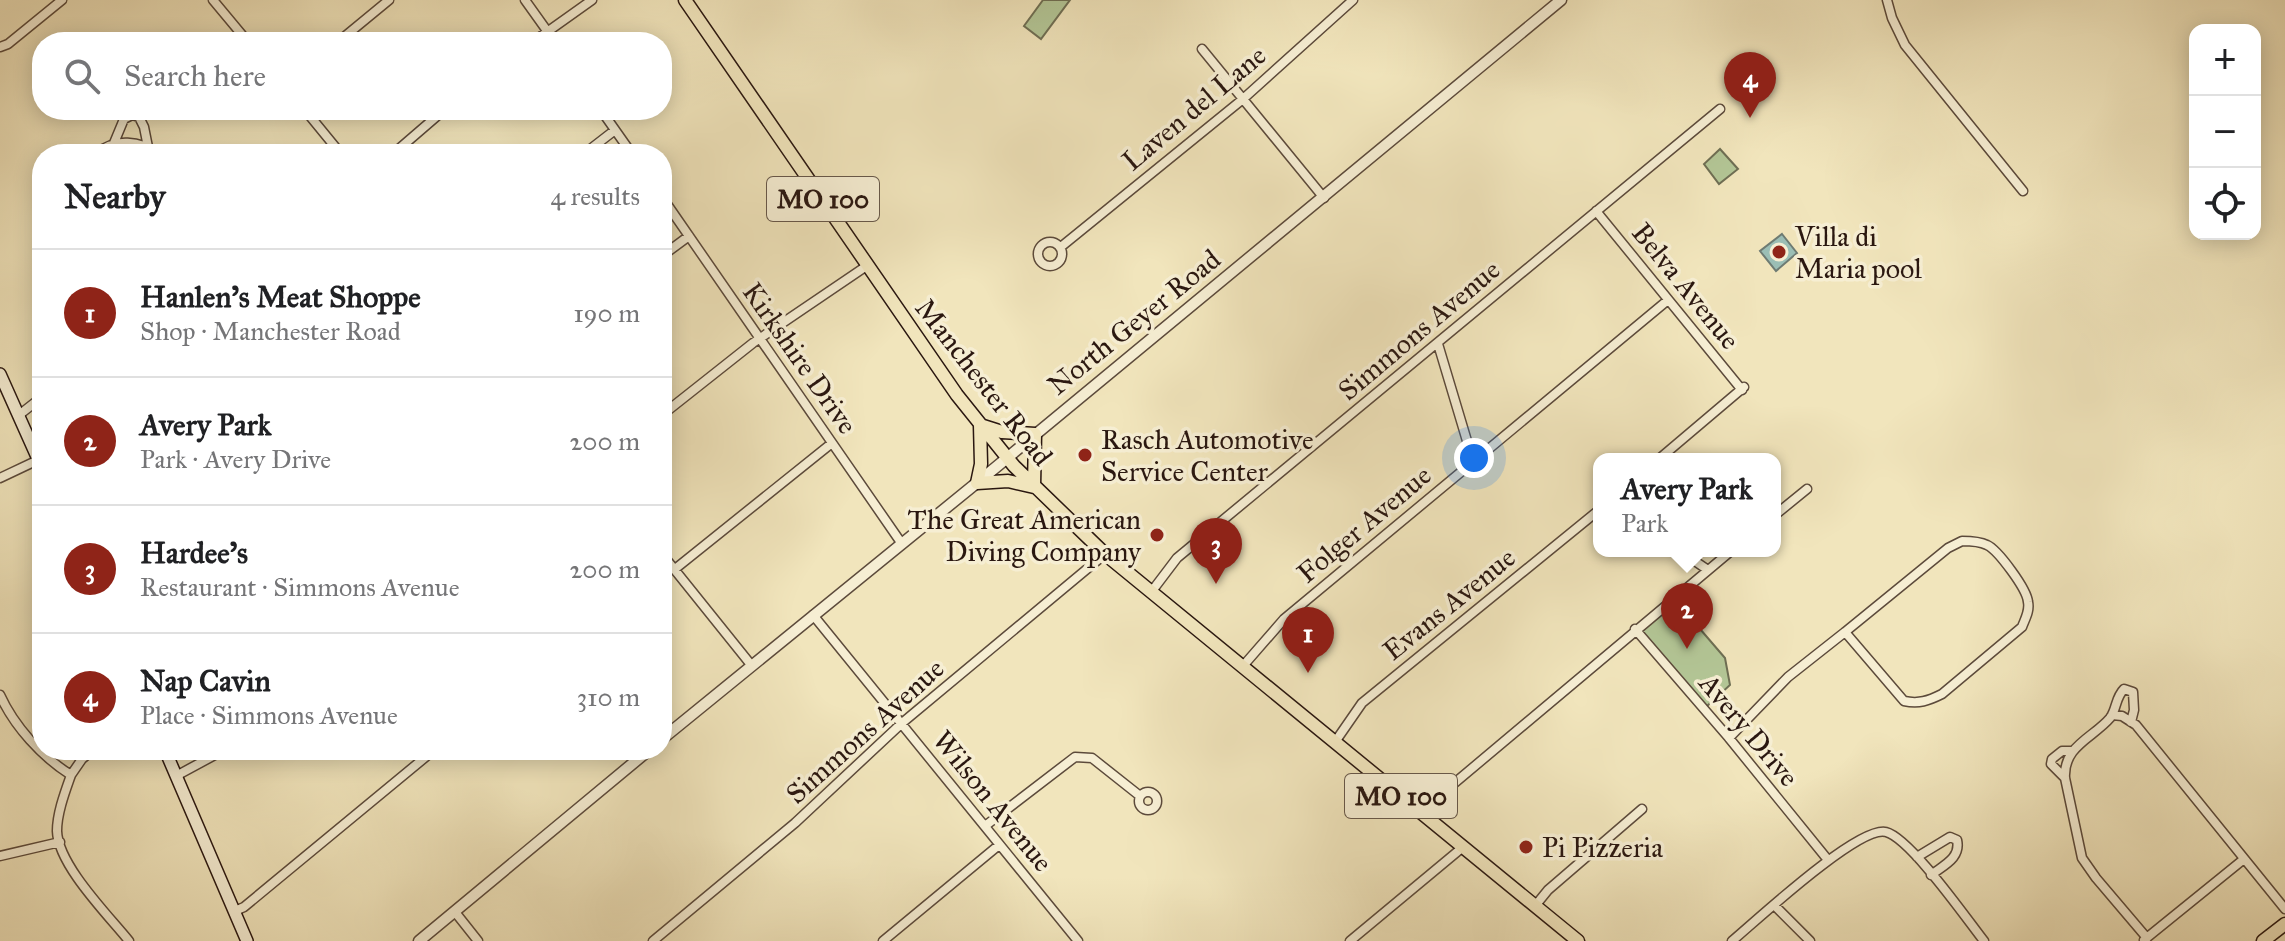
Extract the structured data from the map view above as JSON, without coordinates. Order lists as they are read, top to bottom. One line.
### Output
{"streets":{"main road":["MO 100","Manchester Road"],"street":["Laven del Lane","Belva Avenue","North Geyer Road","Simmons Avenue","Kirkshire Drive","Folger Avenue","Evans Avenue","Avery Drive","Wilson Avenue"]},"crossings":[["Belva Avenue","Simmons Avenue"],["Belva Avenue","Folger Avenue"],["North Geyer Road","Kirkshire Drive"],["North Geyer Road","Manchester Road"],["North Geyer Road","Wilson Avenue"],["Simmons Avenue","Manchester Road"],["Simmons Avenue","Wilson Avenue"],["Manchester Road","Folger Avenue"],["Manchester Road","Evans Avenue"]],"places":["Villa di Maria pool","Rasch Automotive Service Center","The Great American Diving Company","Pi Pizzeria"],"page":{"map_buttons":["+","−"],"search":"Search here","pins":["4","3","2","1"],"heading":["Nearby","4 results"],"list":[{"mark":"1","name":"Hanlen's Meat Shoppe","note":"Shop · Manchester Road","value":"190 m"},{"mark":"2","name":"Avery Park","note":"Park · Avery Drive","value":"200 m"},{"mark":"3","name":"Hardee's","note":"Restaurant · Simmons Avenue","value":"200 m"},{"mark":"4","name":"Nap Cavin","note":"Place · Simmons Avenue","value":"310 m"}],"popup":["Avery Park","Park"]}}
